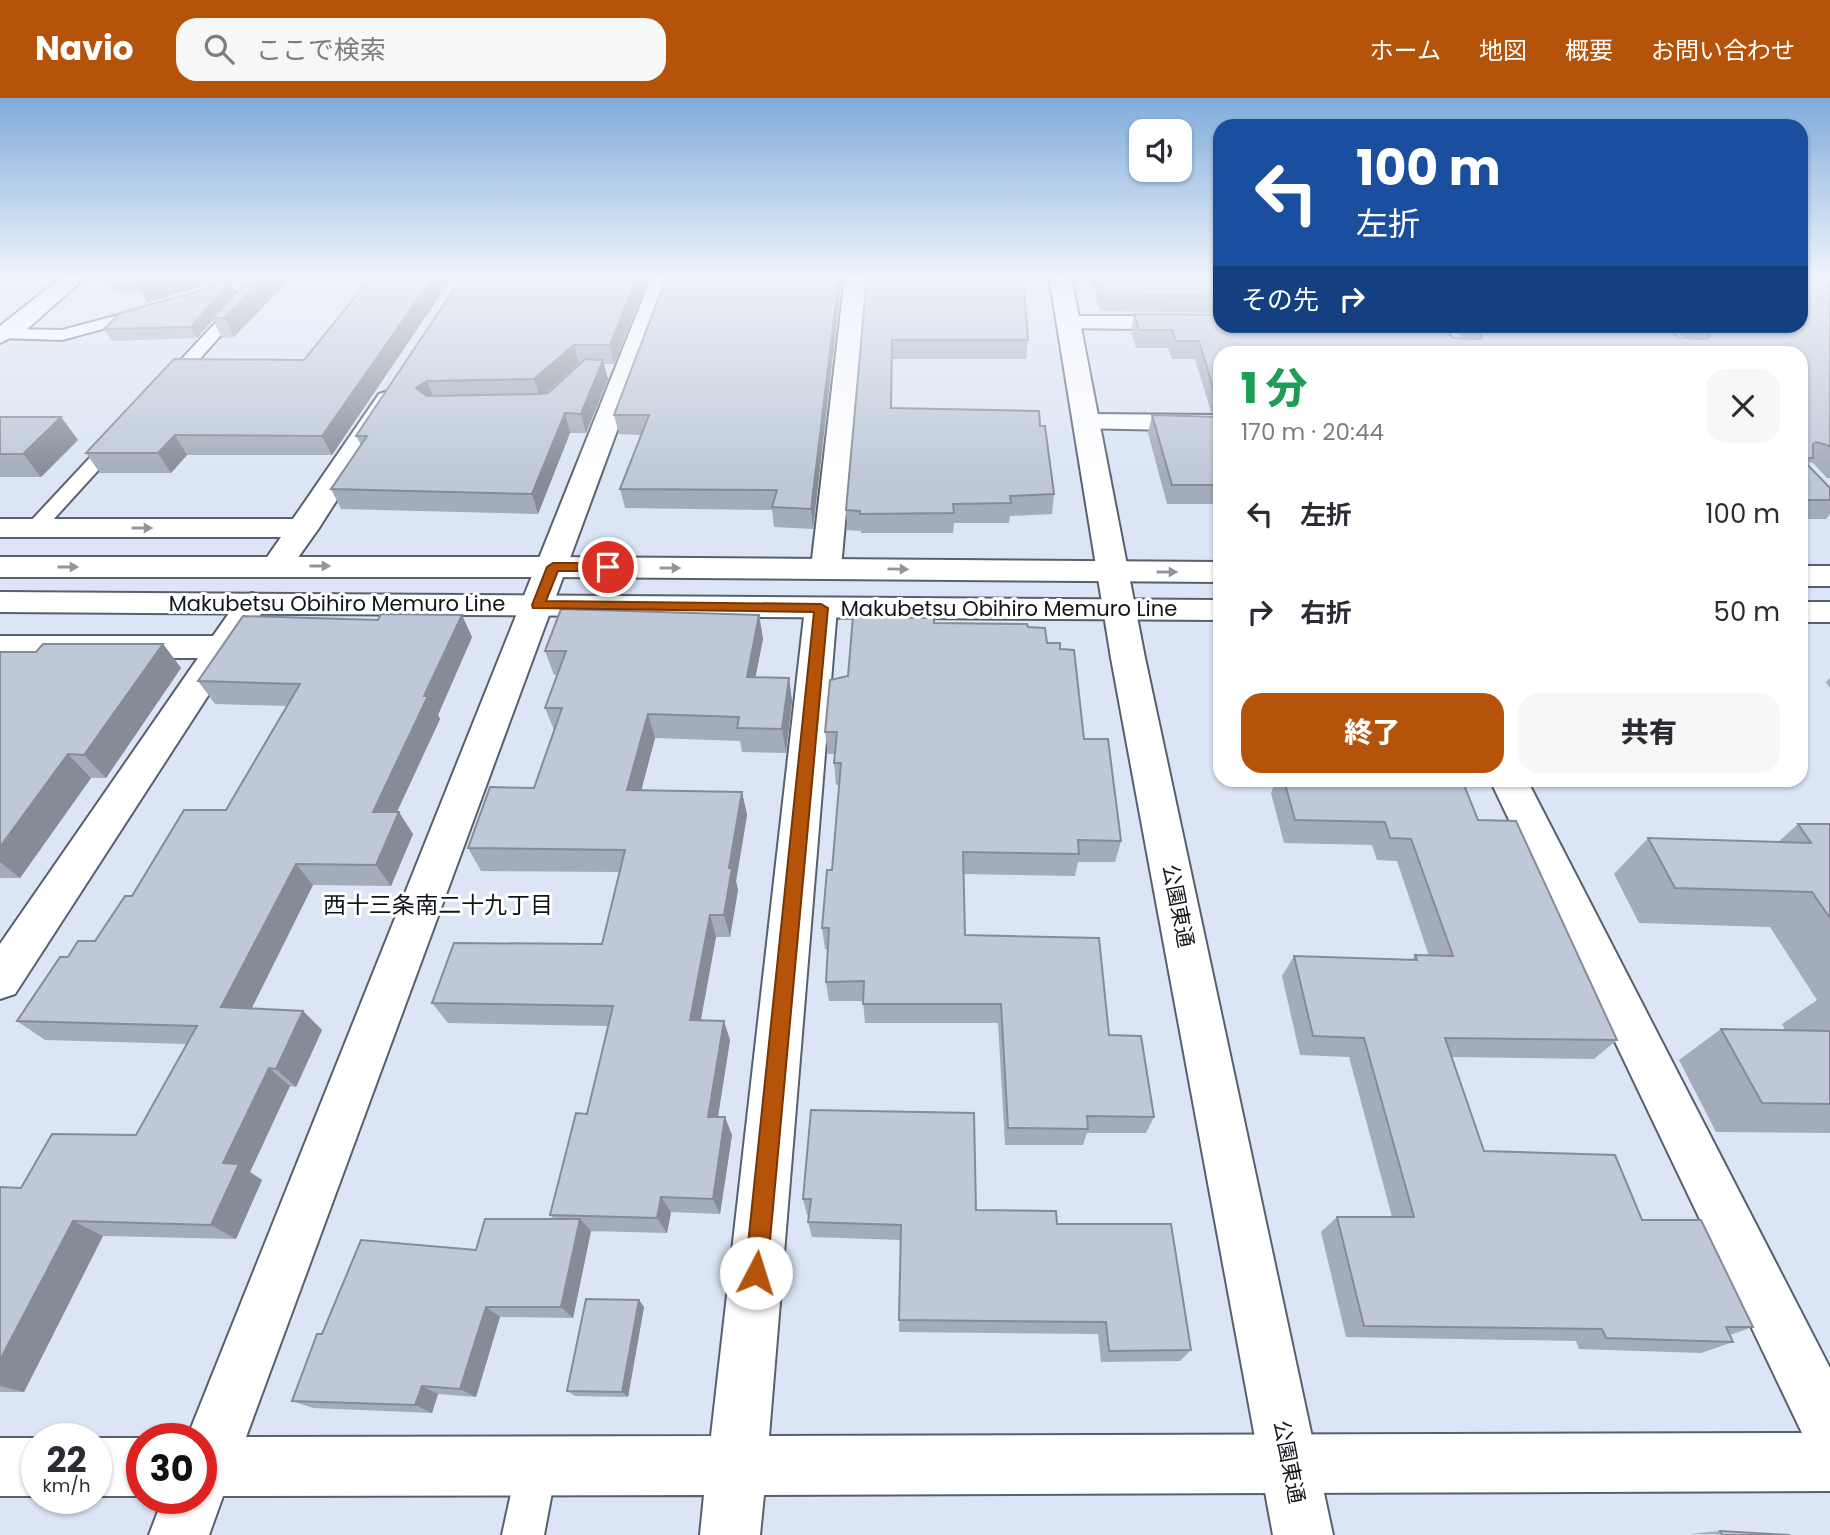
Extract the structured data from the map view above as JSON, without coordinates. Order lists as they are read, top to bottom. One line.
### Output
{"streets":{"street":["Makubetsu Obihiro Memuro Line","公園東通"]},"crossings":[["Makubetsu Obihiro Memuro Line","公園東通"]],"districts":["西十三条南二十九丁目"],"page":{"header":"Navio","search":"ここで検索","nav":["ホーム","地図","概要","お問い合わせ"],"turn":["100 m","左折"],"then":"その先","heading":["1 分","170 m · 20:44"],"list":[{"name":"左折","value":"100 m"},{"name":"右折","value":"50 m"}],"buttons":["終了","共有"],"speed":"22 km/h","limit":"30"}}
